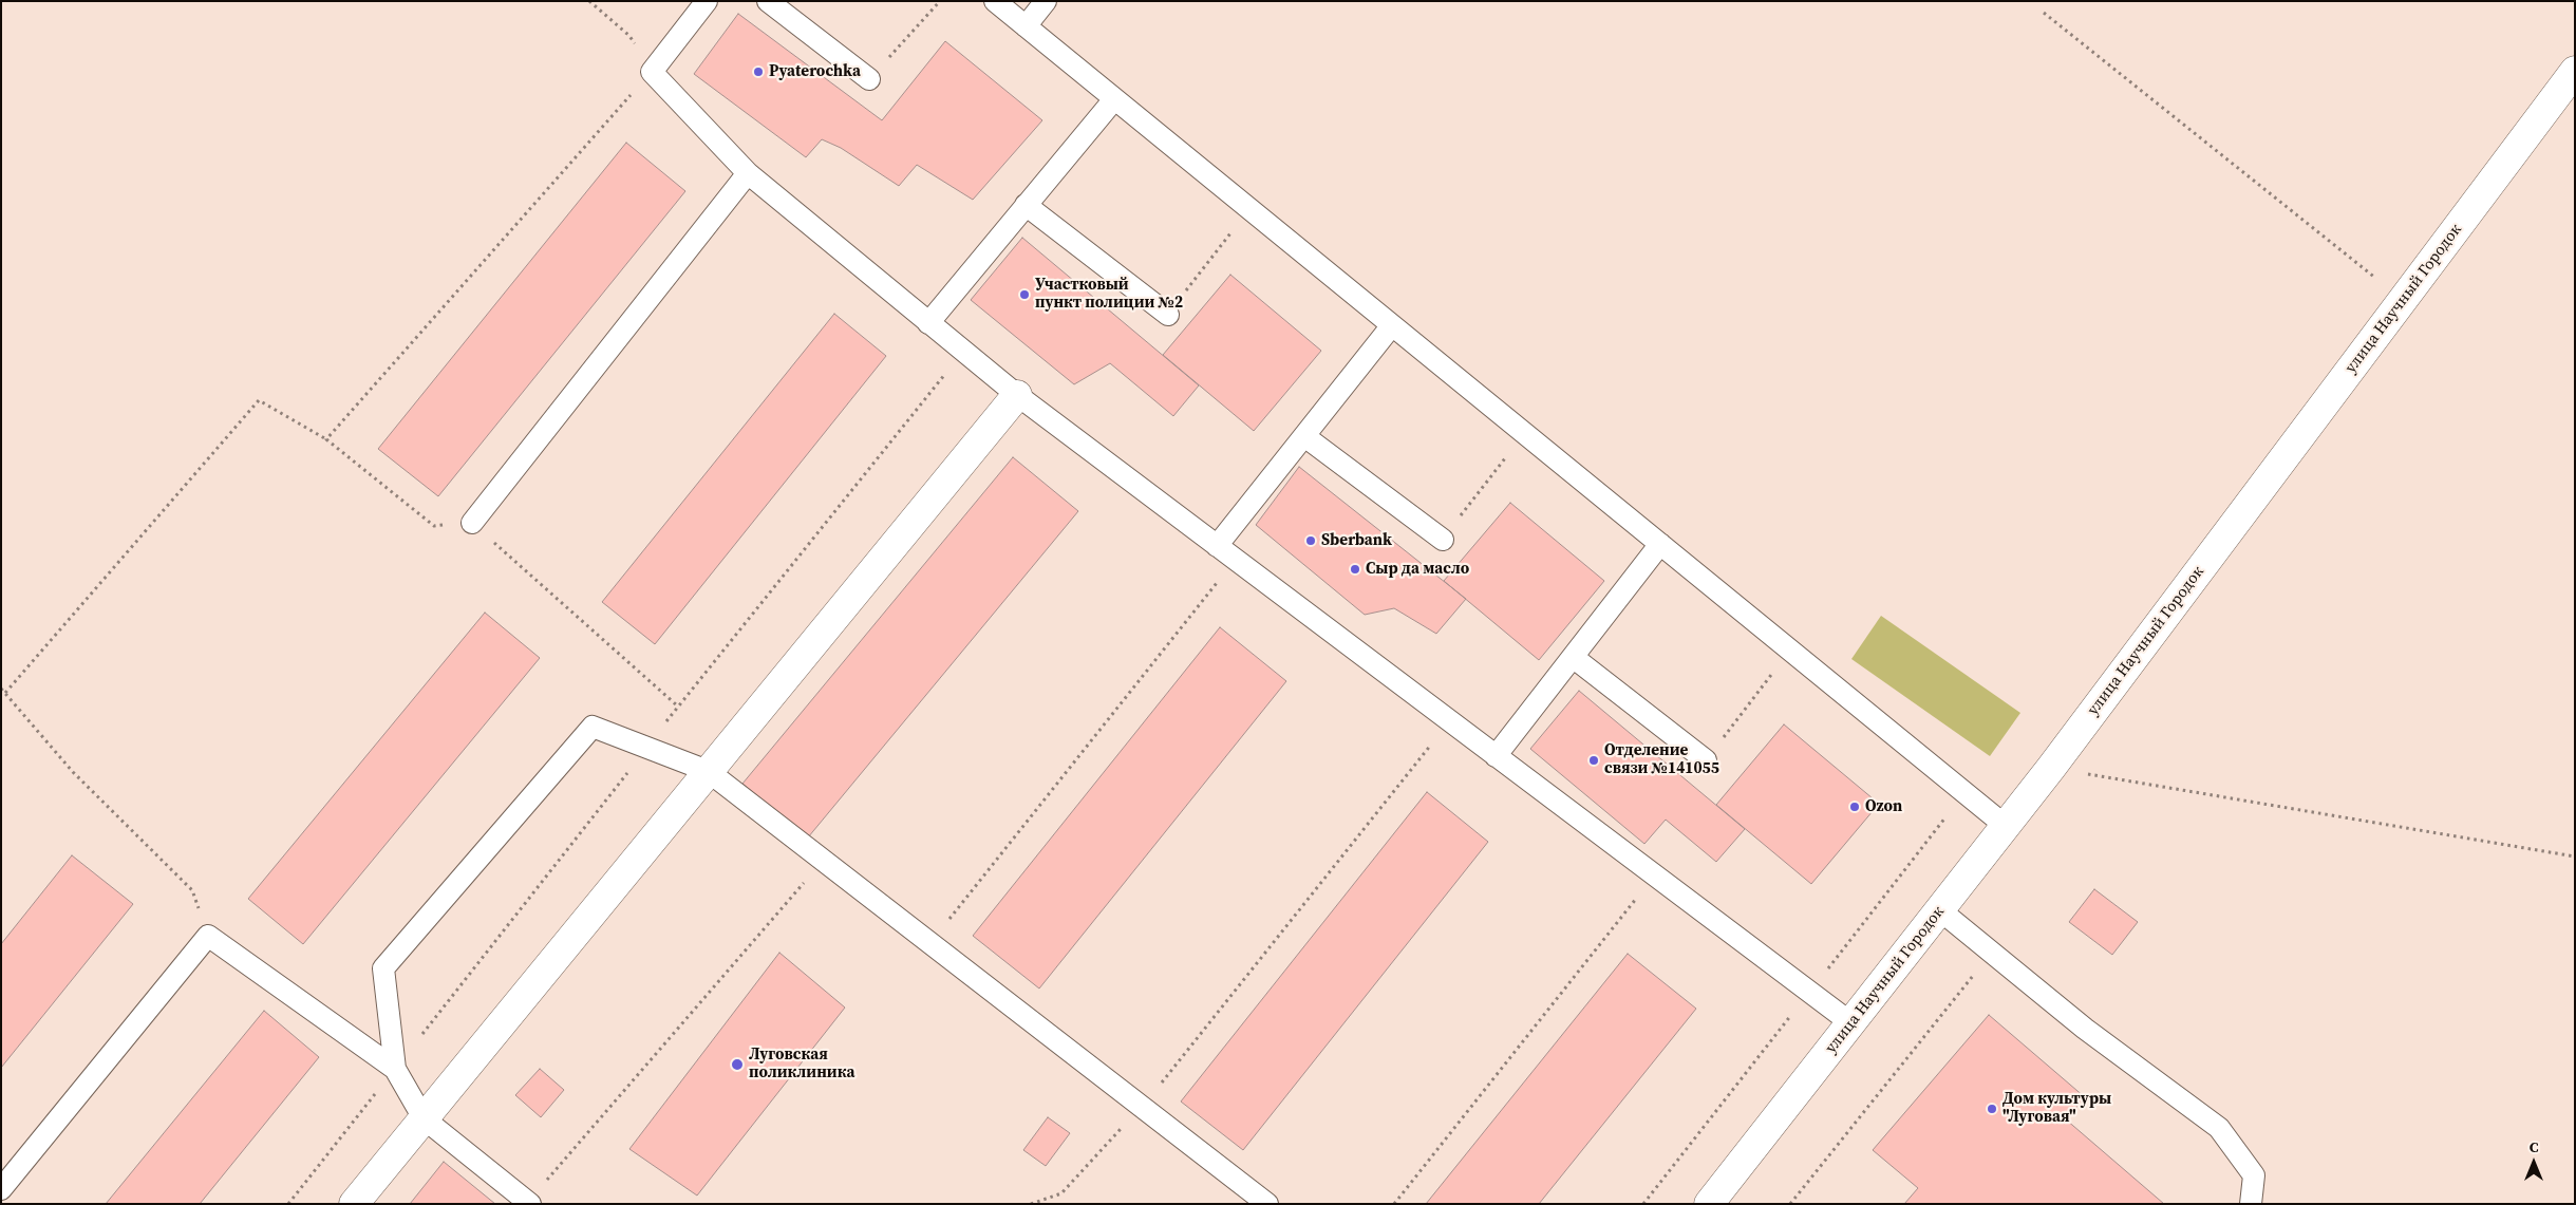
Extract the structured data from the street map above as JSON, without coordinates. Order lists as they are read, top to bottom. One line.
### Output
{"streets":{"street":["улица Научный Городок"]},"places":["Pyaterochka","Участковый пункт полиции №2","Sberbank","Сыр да масло","Отделение связи №141055","Ozon","Луговская поликлиника","Дом культуры \"Луговая\""],"north":"top"}
